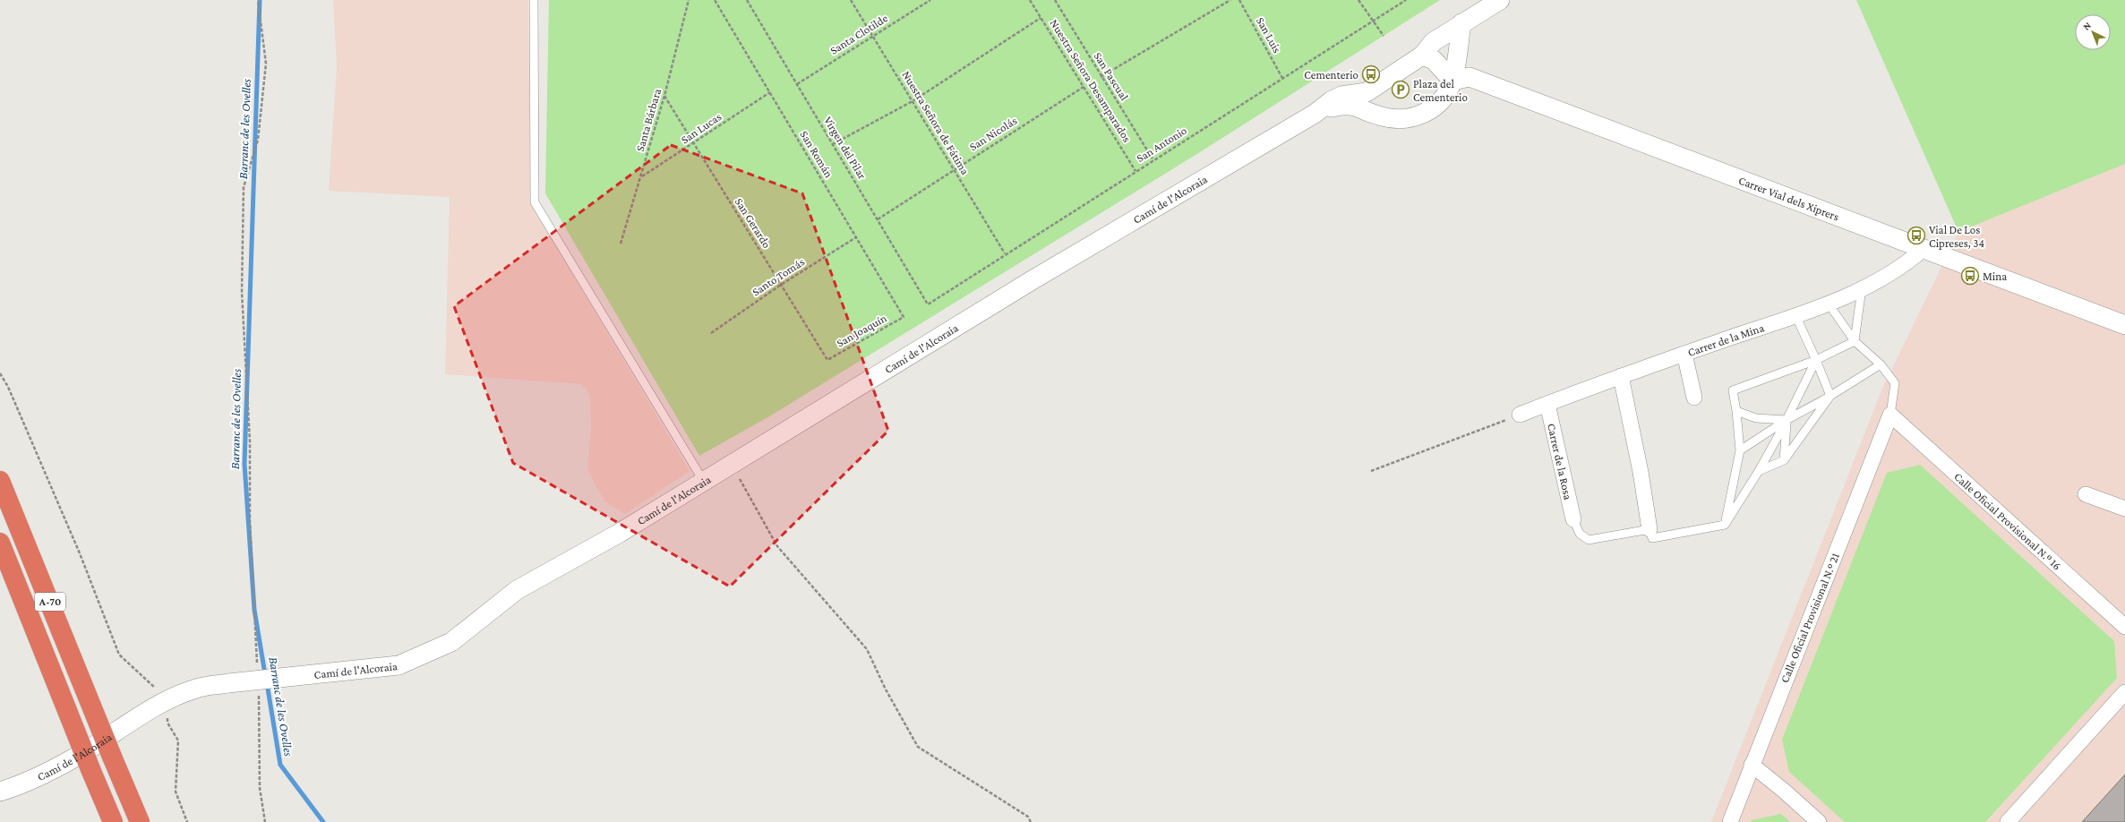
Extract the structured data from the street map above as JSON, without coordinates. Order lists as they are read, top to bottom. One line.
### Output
{"streets":{"highway":["A-70"],"street":["Carrer Vial dels Xiprers","Camí de l'Alcoraia","Carrer de la Mina","Carrer de la Rosa","Calle Oficial Provisional N.º 16","Calle Oficial Provisional N.º 21"],"path":["Santa Clotilde","San Luis","San Pascual","Nuestra Señora Desamparados","Santa Bárbara","Nuestra Señora de Fátima","San Lucas","San Nicolás","San Antonio","Virgen del Pilar","San Román","San Gerardo","Santo Tomás","San Joaquín"]},"crossings":[["Santa Clotilde","Nuestra Señora de Fátima"],["Santa Clotilde","Virgen del Pilar"],["San Luis","San Antonio"],["San Pascual","San Antonio"],["Nuestra Señora Desamparados","San Nicolás"],["Nuestra Señora Desamparados","San Antonio"],["Santa Bárbara","San Lucas"],["Santa Bárbara","San Gerardo"],["Nuestra Señora de Fátima","San Nicolás"],["Nuestra Señora de Fátima","San Antonio"],["San Lucas","San Román"],["San Lucas","San Gerardo"],["San Nicolás","Virgen del Pilar"],["San Antonio","Virgen del Pilar"],["San Román","Santo Tomás"],["San Román","San Joaquín"],["Carrer Vial dels Xiprers","Carrer de la Mina"],["San Gerardo","Santo Tomás"],["San Gerardo","San Joaquín"],["Carrer de la Mina","Carrer de la Rosa"],["Calle Oficial Provisional N.º 16","Calle Oficial Provisional N.º 21"]],"water":["Barranc de les Ovelles"],"places":{"bus stop":["Cementerio","Vial De Los Cipreses, 34","Mina"],"parking":["Plaza del Cementerio"]},"north":"top left"}
